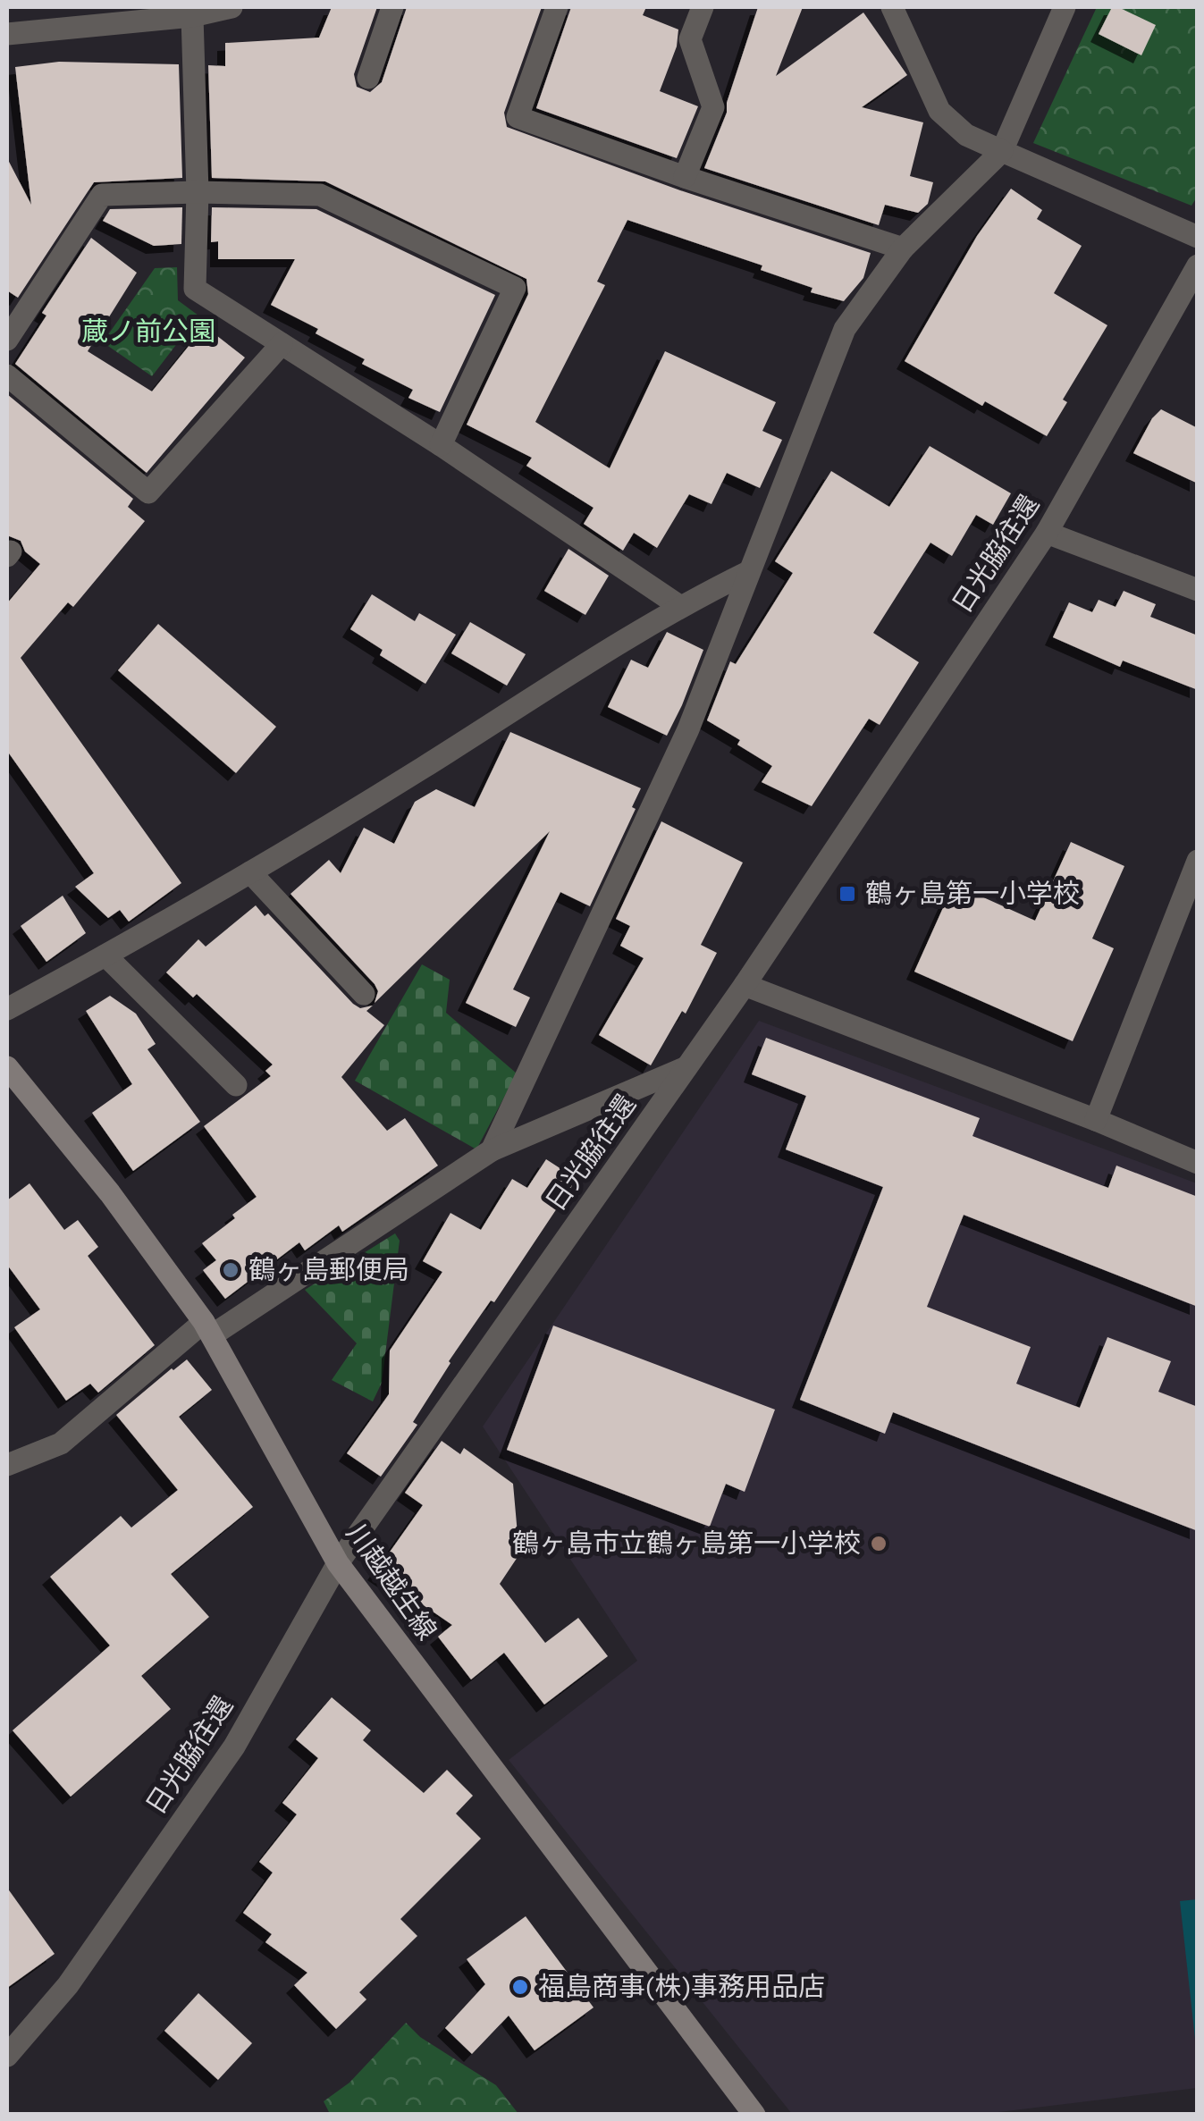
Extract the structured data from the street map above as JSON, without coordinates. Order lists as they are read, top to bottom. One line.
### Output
{"streets":{"main road":["川越越生線"],"street":["日光脇往還"]},"crossings":[["日光脇往還","川越越生線"]],"parks":["蔵ノ前公園"],"places":{"transit":["鶴ヶ島第一小学校"],"other":["鶴ヶ島郵便局","鶴ヶ島市立鶴ヶ島第一小学校","福島商事(株)事務用品店"]}}
